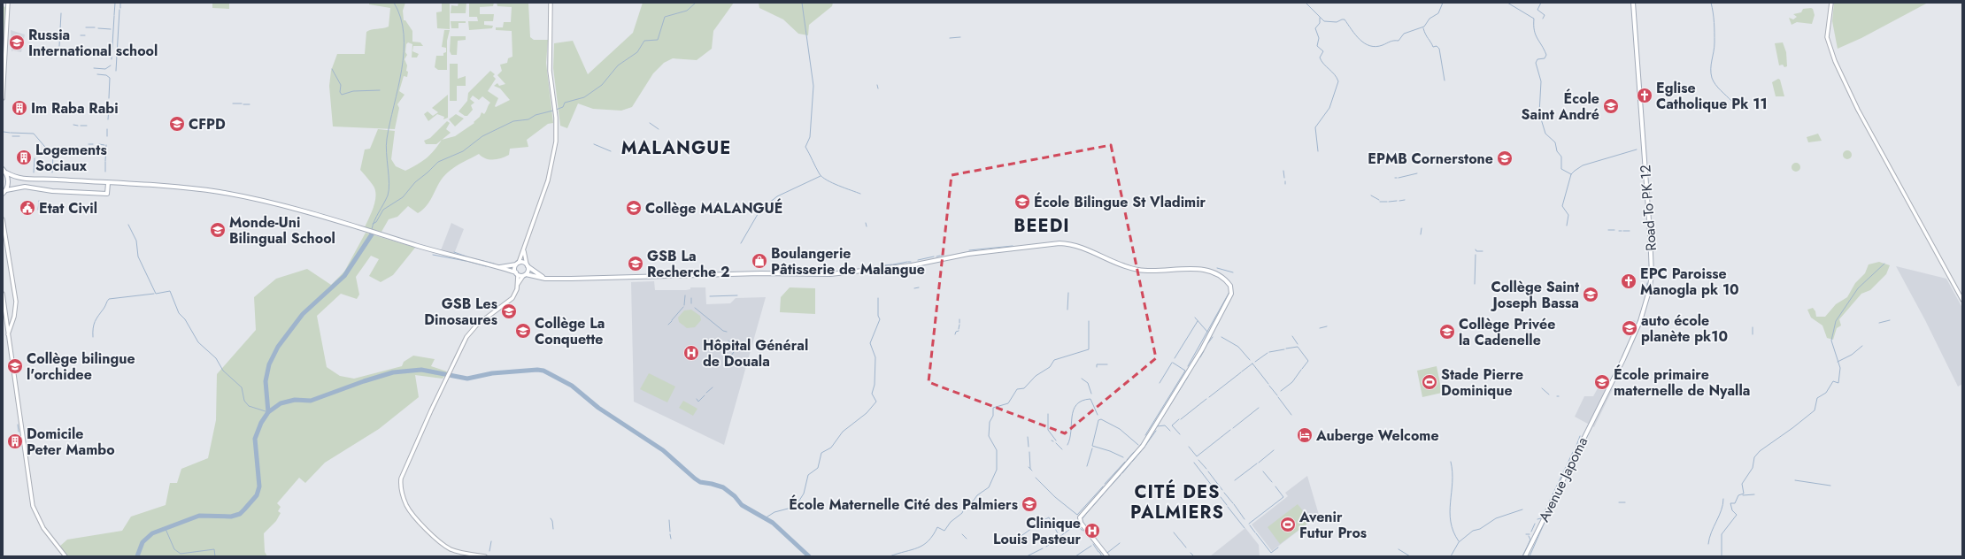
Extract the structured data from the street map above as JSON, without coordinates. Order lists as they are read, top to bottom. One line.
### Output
{"streets":{"main road":["Road To PK 12","Avenue Japoma"]},"crossings":[["Road To PK 12","Avenue Japoma"]],"districts":["MALANGUE","BEEDI","CITÉ DES PALMIERS"],"places":{"school or university":["Russia International school","École Saint André","CFPD","EPMB Cornerstone","École Bilingue St Vladimir","Collège MALANGUÉ","Monde-Uni Bilingual School","GSB La Recherche 2","Collège Saint Joseph Bassa","GSB Les Dinosaures","auto école planète pk10","Collège La Conquette","Collège Privée la Cadenelle","Collège bilingue l'orchidee","École primaire maternelle de Nyalla","École Maternelle Cité des Palmiers"],"church":["Eglise Catholique Pk 11","EPC Paroisse Manogla pk 10"],"building":["Im Raba Rabi","Logements Sociaux","Domicile Peter Mambo"],"public building":["Etat Civil"],"shop":["Boulangerie Pâtisserie de Malangue"],"hospital":["Hôpital Général de Douala","Clinique Louis Pasteur"],"sports":["Stade Pierre Dominique","Avenir Futur Pros"],"hotel":["Auberge Welcome"]}}
